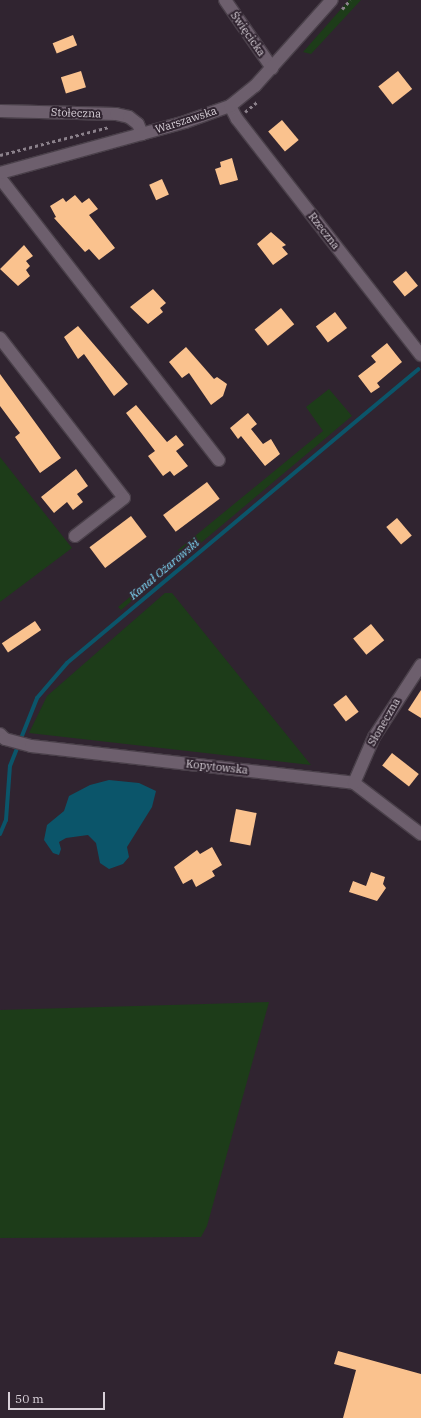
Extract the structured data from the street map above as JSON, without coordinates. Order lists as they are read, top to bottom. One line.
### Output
{"streets":{"street":["Święcicka","Stołeczna","Warszawska","Rzeczna","Słoneczna","Kopytowska"]},"crossings":[["Święcicka","Warszawska"],["Stołeczna","Warszawska"],["Warszawska","Rzeczna"],["Słoneczna","Kopytowska"]],"water":["Kanał Ożarowski"],"scale_bar":"50 m"}
